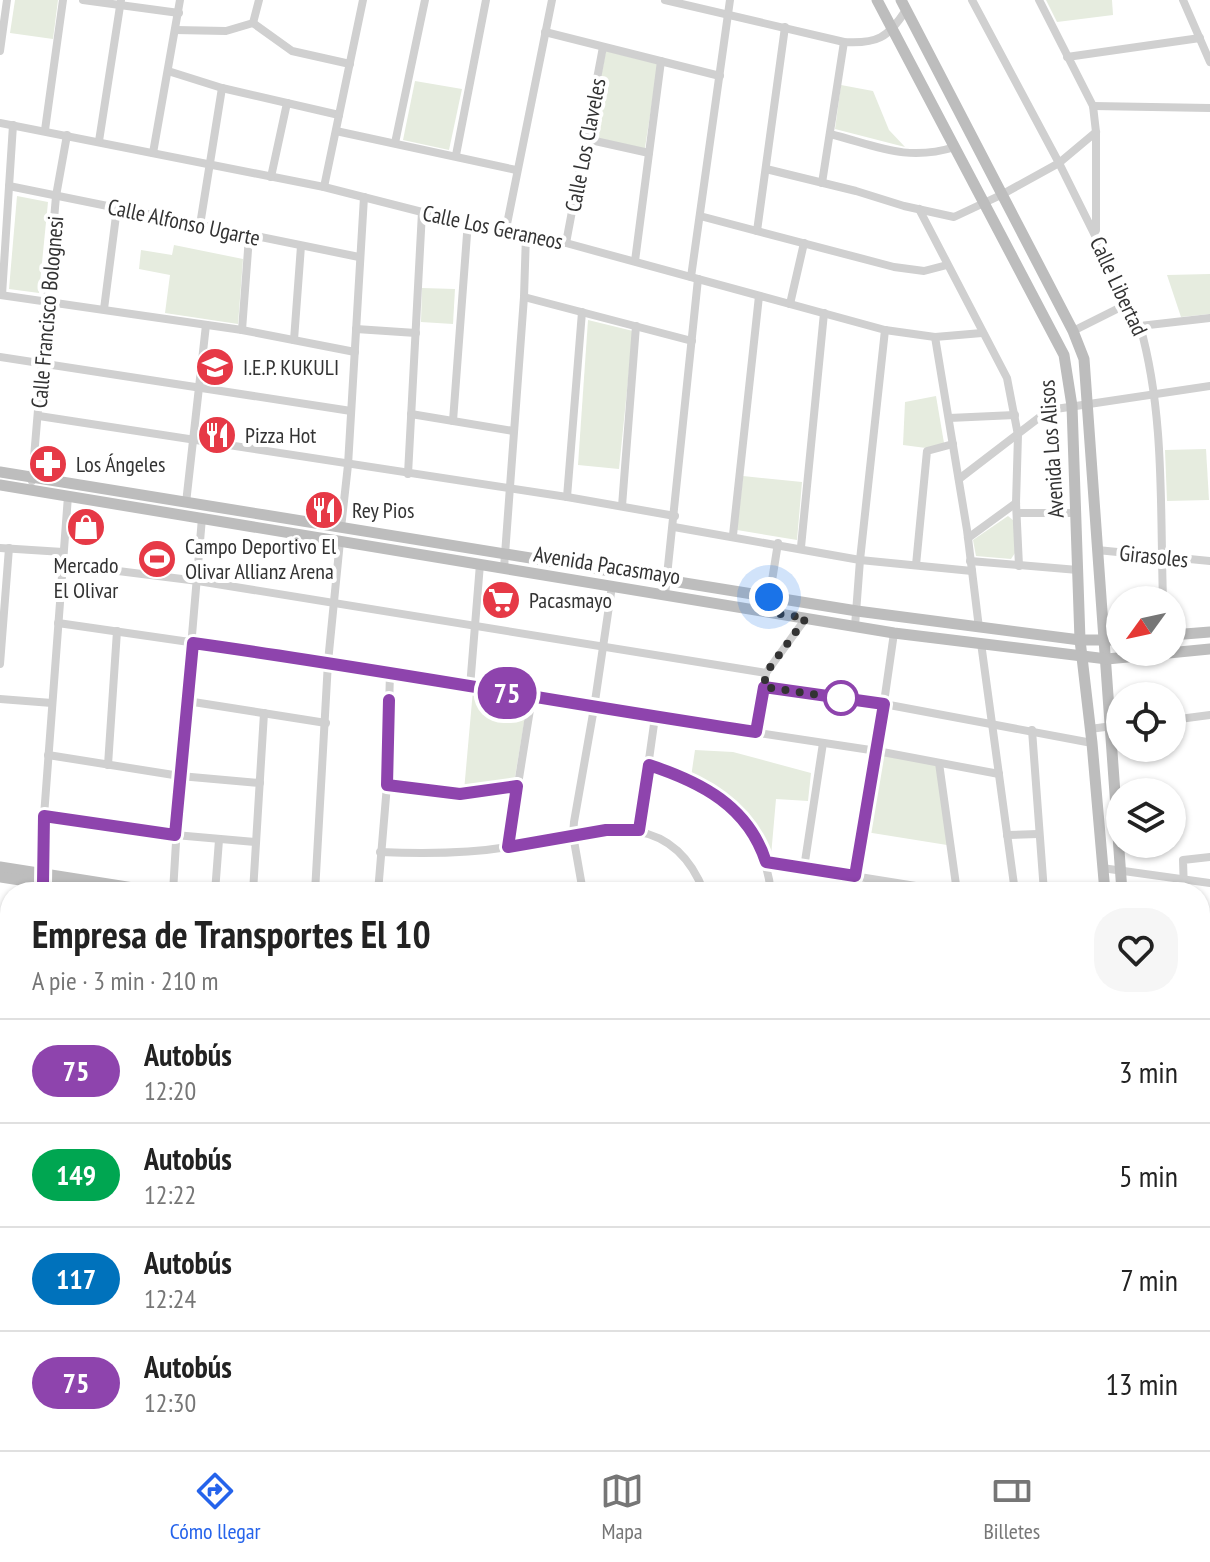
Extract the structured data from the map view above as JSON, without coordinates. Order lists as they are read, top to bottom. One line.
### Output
{"streets":{"main road":["Avenida Los Alisos","Avenida Pacasmayo"],"street":["Calle Los Claveles","Calle Alfonso Ugarte","Calle Los Geraneos","Calle Libertad","Calle Francisco Bolognesi","Girasoles"]},"crossings":[["Calle Los Claveles","Calle Los Geraneos"],["Calle Alfonso Ugarte","Calle Francisco Bolognesi"],["Calle Los Geraneos","Calle Francisco Bolognesi"],["Calle Libertad","Girasoles"],["Calle Francisco Bolognesi","Avenida Pacasmayo"],["Avenida Los Alisos","Girasoles"],["Avenida Los Alisos","Avenida Pacasmayo"]],"places":{"school or university":["I.E.P. KUKULI"],"restaurant":["Pizza Hot","Rey Pios"],"pharmacy":["Los Ángeles"],"shop":["Mercado El Olivar"],"sports":["Campo Deportivo El Olivar Allianz Arena"],"supermarket":["Pacasmayo"]},"lines":["bus line 75"],"north":"bottom left","page":{"on_map":"75","heading":["Empresa de Transportes El 10","A pie · 3 min · 210 m"],"list":[{"mark":"75","name":"Autobús","note":"12:20","value":"3 min"},{"mark":"149","name":"Autobús","note":"12:22","value":"5 min"},{"mark":"117","name":"Autobús","note":"12:24","value":"7 min"},{"mark":"75","name":"Autobús","note":"12:30","value":"13 min"}],"tabs":["Cómo llegar","Mapa","Billetes"]}}
